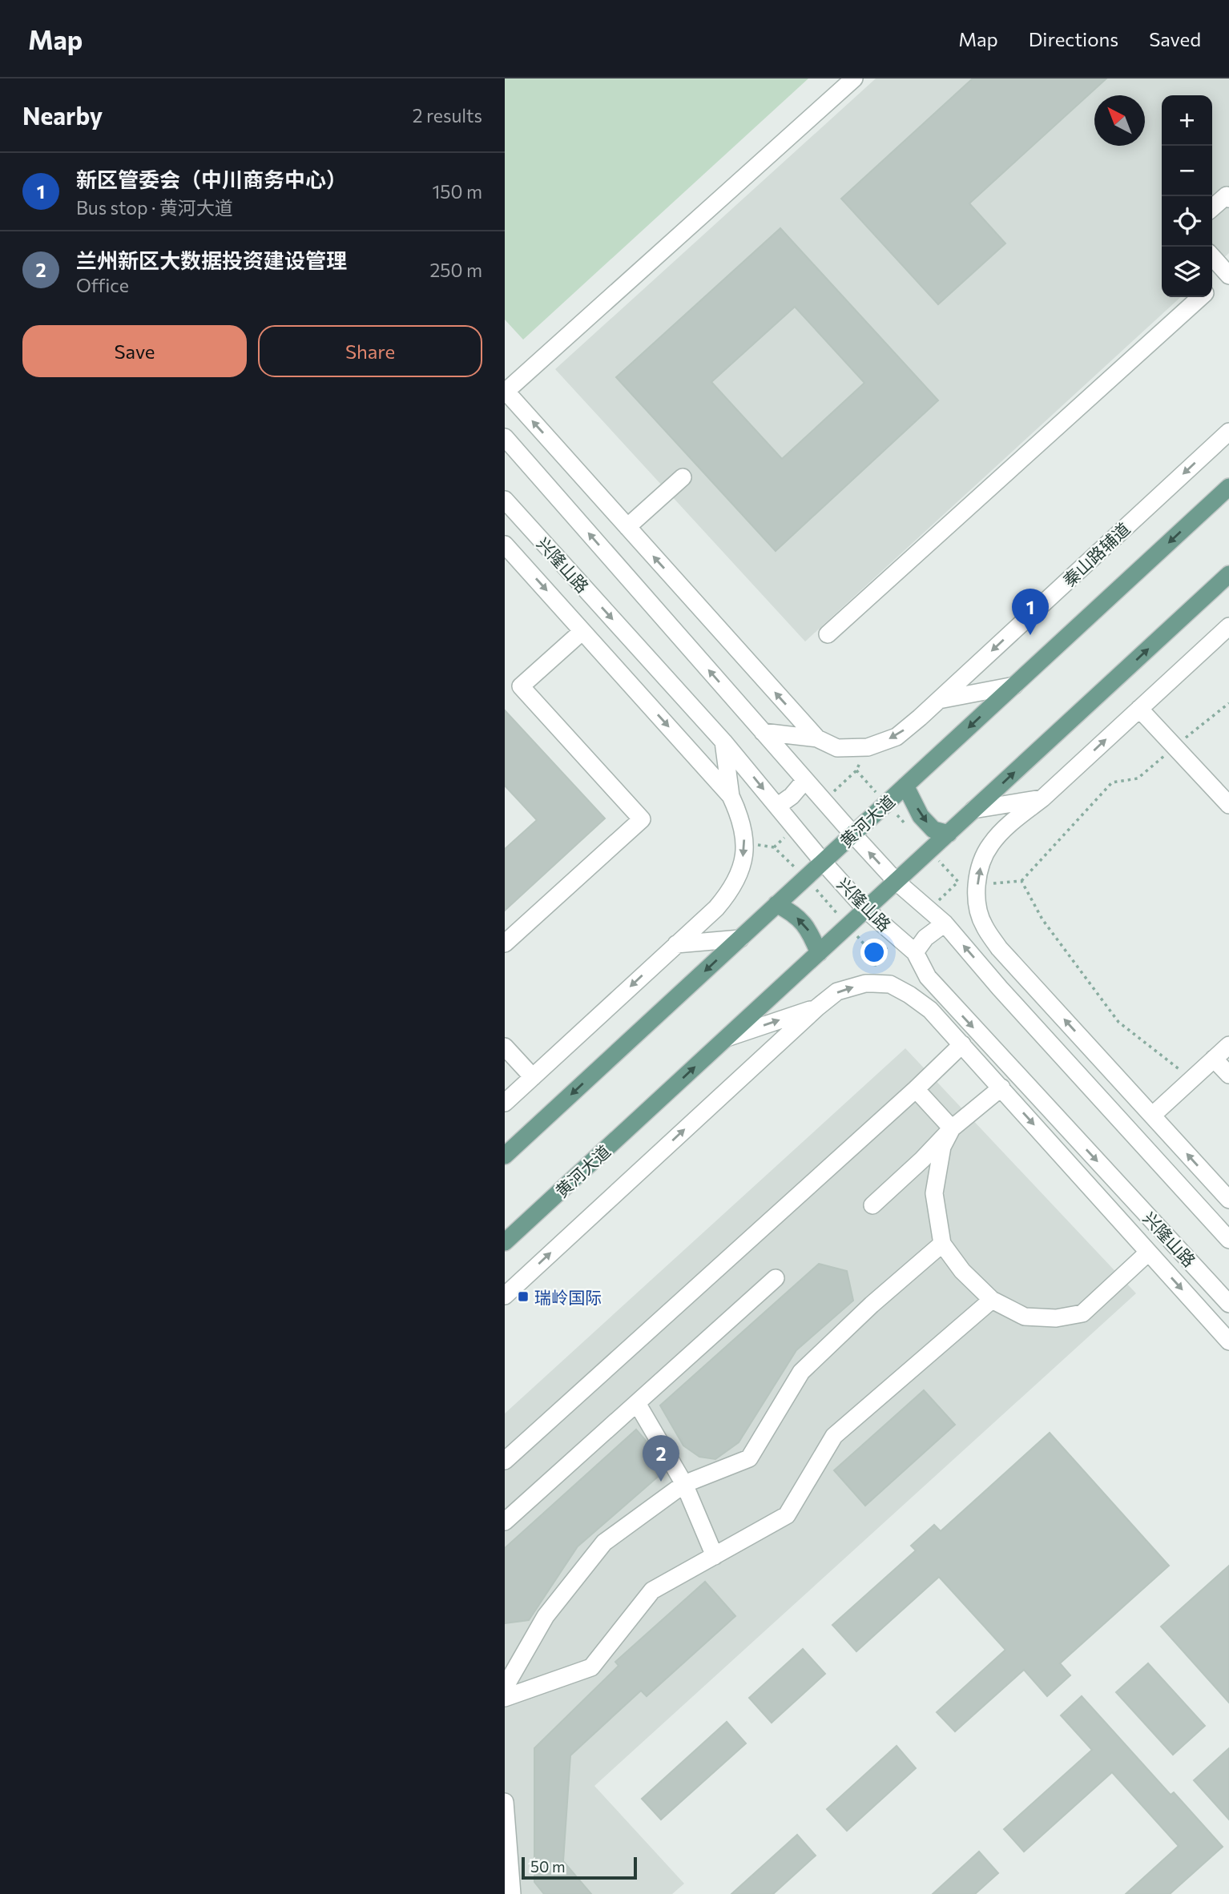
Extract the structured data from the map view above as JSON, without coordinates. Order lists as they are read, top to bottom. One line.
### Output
{"streets":{"main road":["黄河大道"],"street":["秦山路辅道","兴隆山路"]},"crossings":[["兴隆山路","黄河大道"]],"places":{"transit":["瑞岭国际"]},"scale_bar":"50 m","north":"top left","page":{"header":"Map","nav":["Map","Directions","Saved"],"heading":["Nearby","2 results"],"map_buttons":["+","−"],"list":[{"mark":"1","name":"新区管委会（中川商务中心）","note":"Bus stop · 黄河大道","value":"150 m"},{"mark":"2","name":"兰州新区大数据投资建设管理","note":"Office","value":"250 m"}],"buttons":["Save","Share"],"pins":["1","2"],"scale":"50 m"}}
